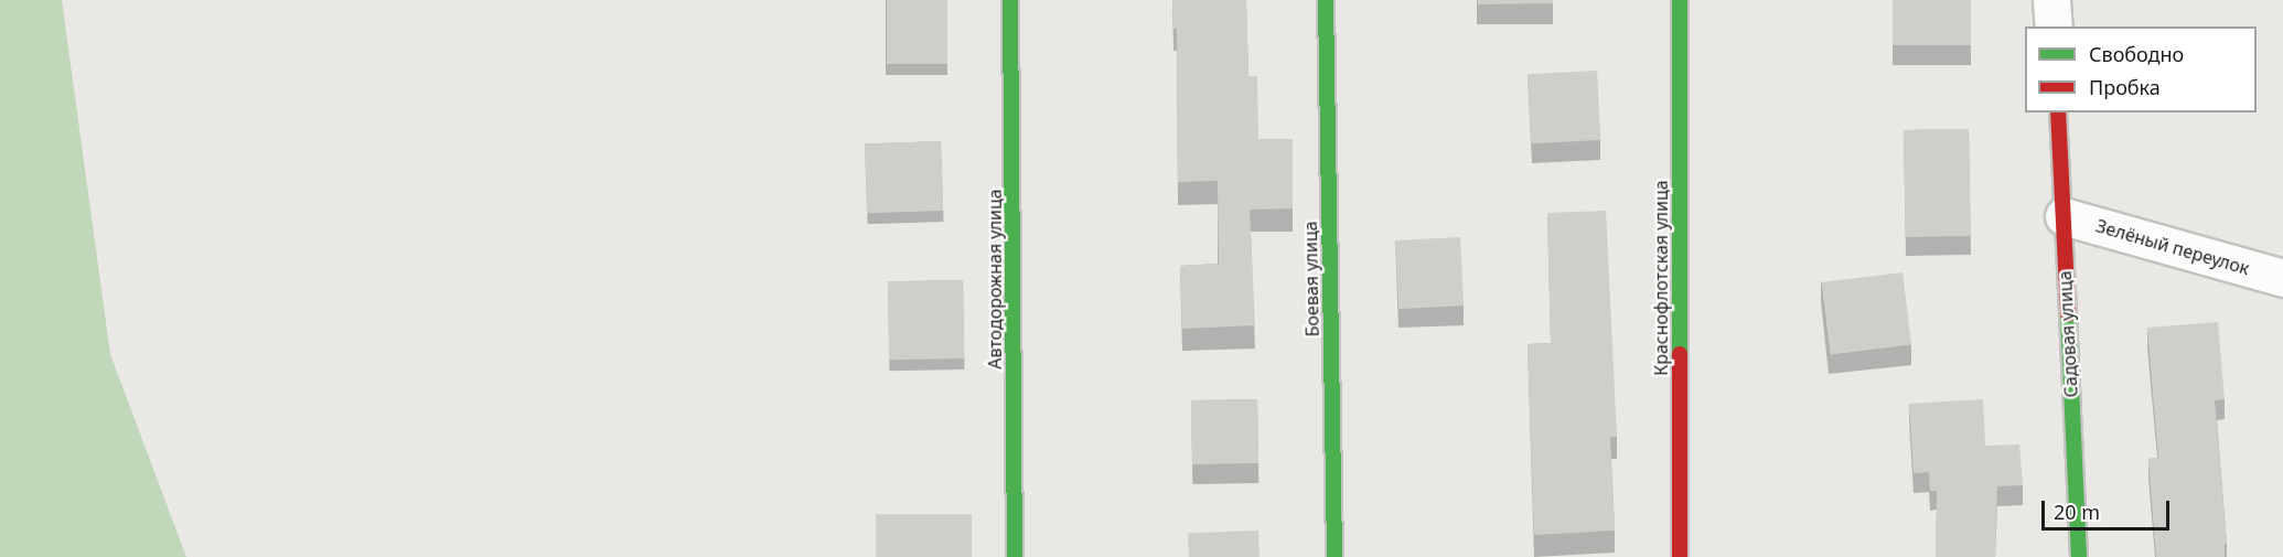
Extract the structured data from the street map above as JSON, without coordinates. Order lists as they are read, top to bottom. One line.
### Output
{"streets":{"street":["Зелёный переулок","Краснофлотская улица","Автодорожная улица","Боевая улица","Садовая улица"]},"crossings":[["Зелёный переулок","Садовая улица"]],"legend":["Свободно","Пробка"],"scale_bar":"20 m"}
